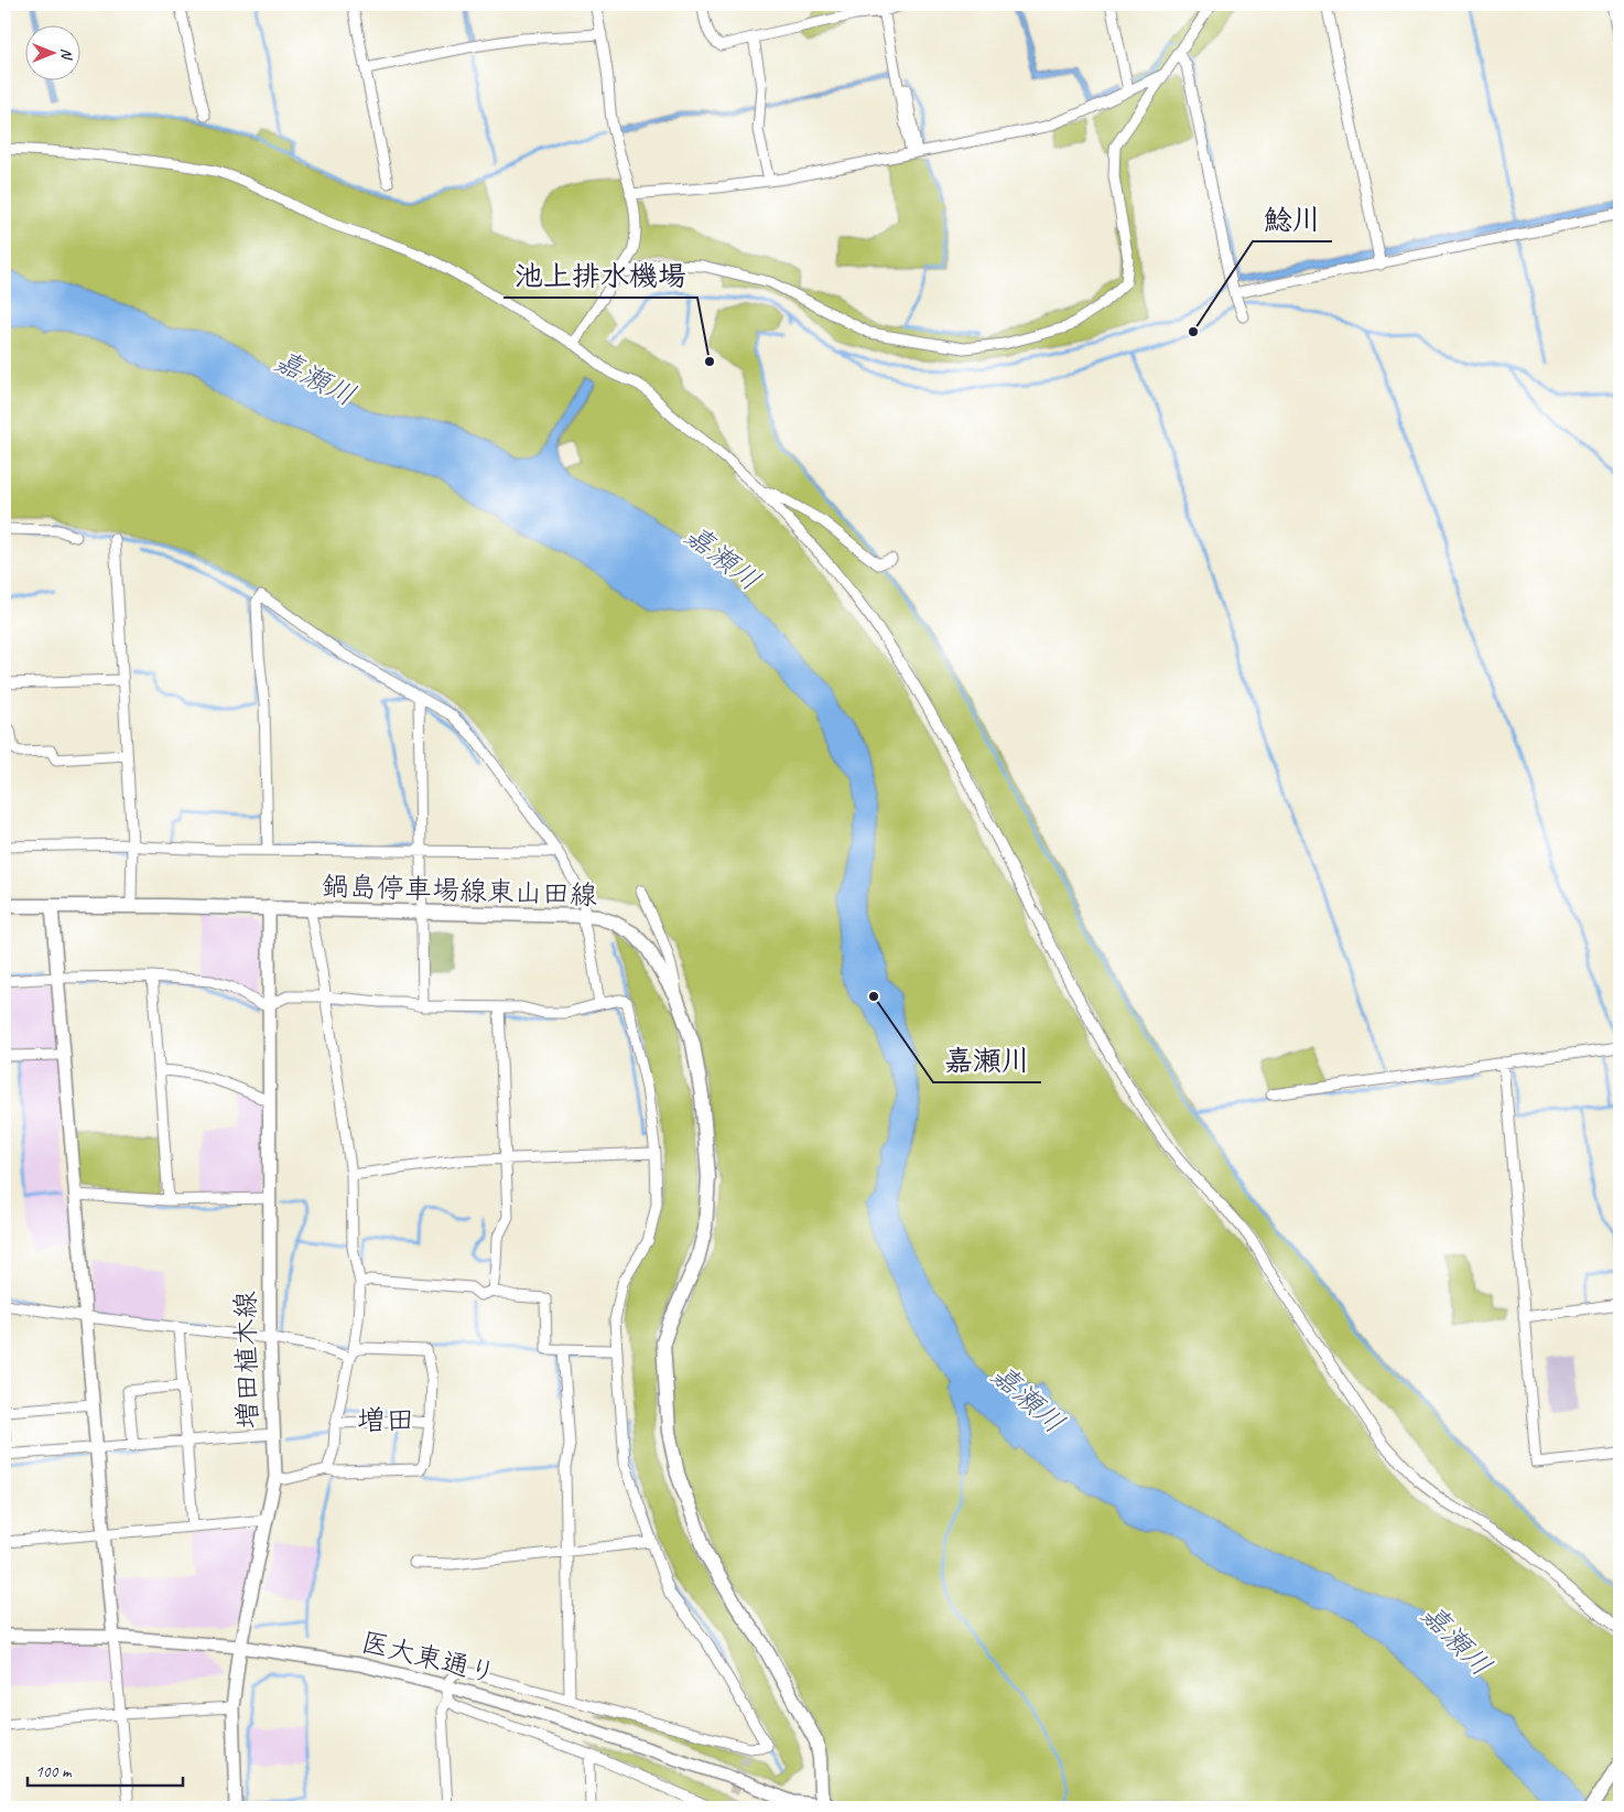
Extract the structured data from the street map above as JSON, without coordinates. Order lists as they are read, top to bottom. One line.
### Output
{"streets":{"main road":["鍋島停車場線東山田線"],"street":["増田植木線","医大東通り"]},"crossings":[["鍋島停車場線東山田線","増田植木線"],["鍋島停車場線東山田線","医大東通り"],["増田植木線","医大東通り"]],"districts":["増田"],"water":["嘉瀬川"],"places":["鯰川","池上排水機場","嘉瀬川"],"scale_bar":"100 m","north":"right"}
